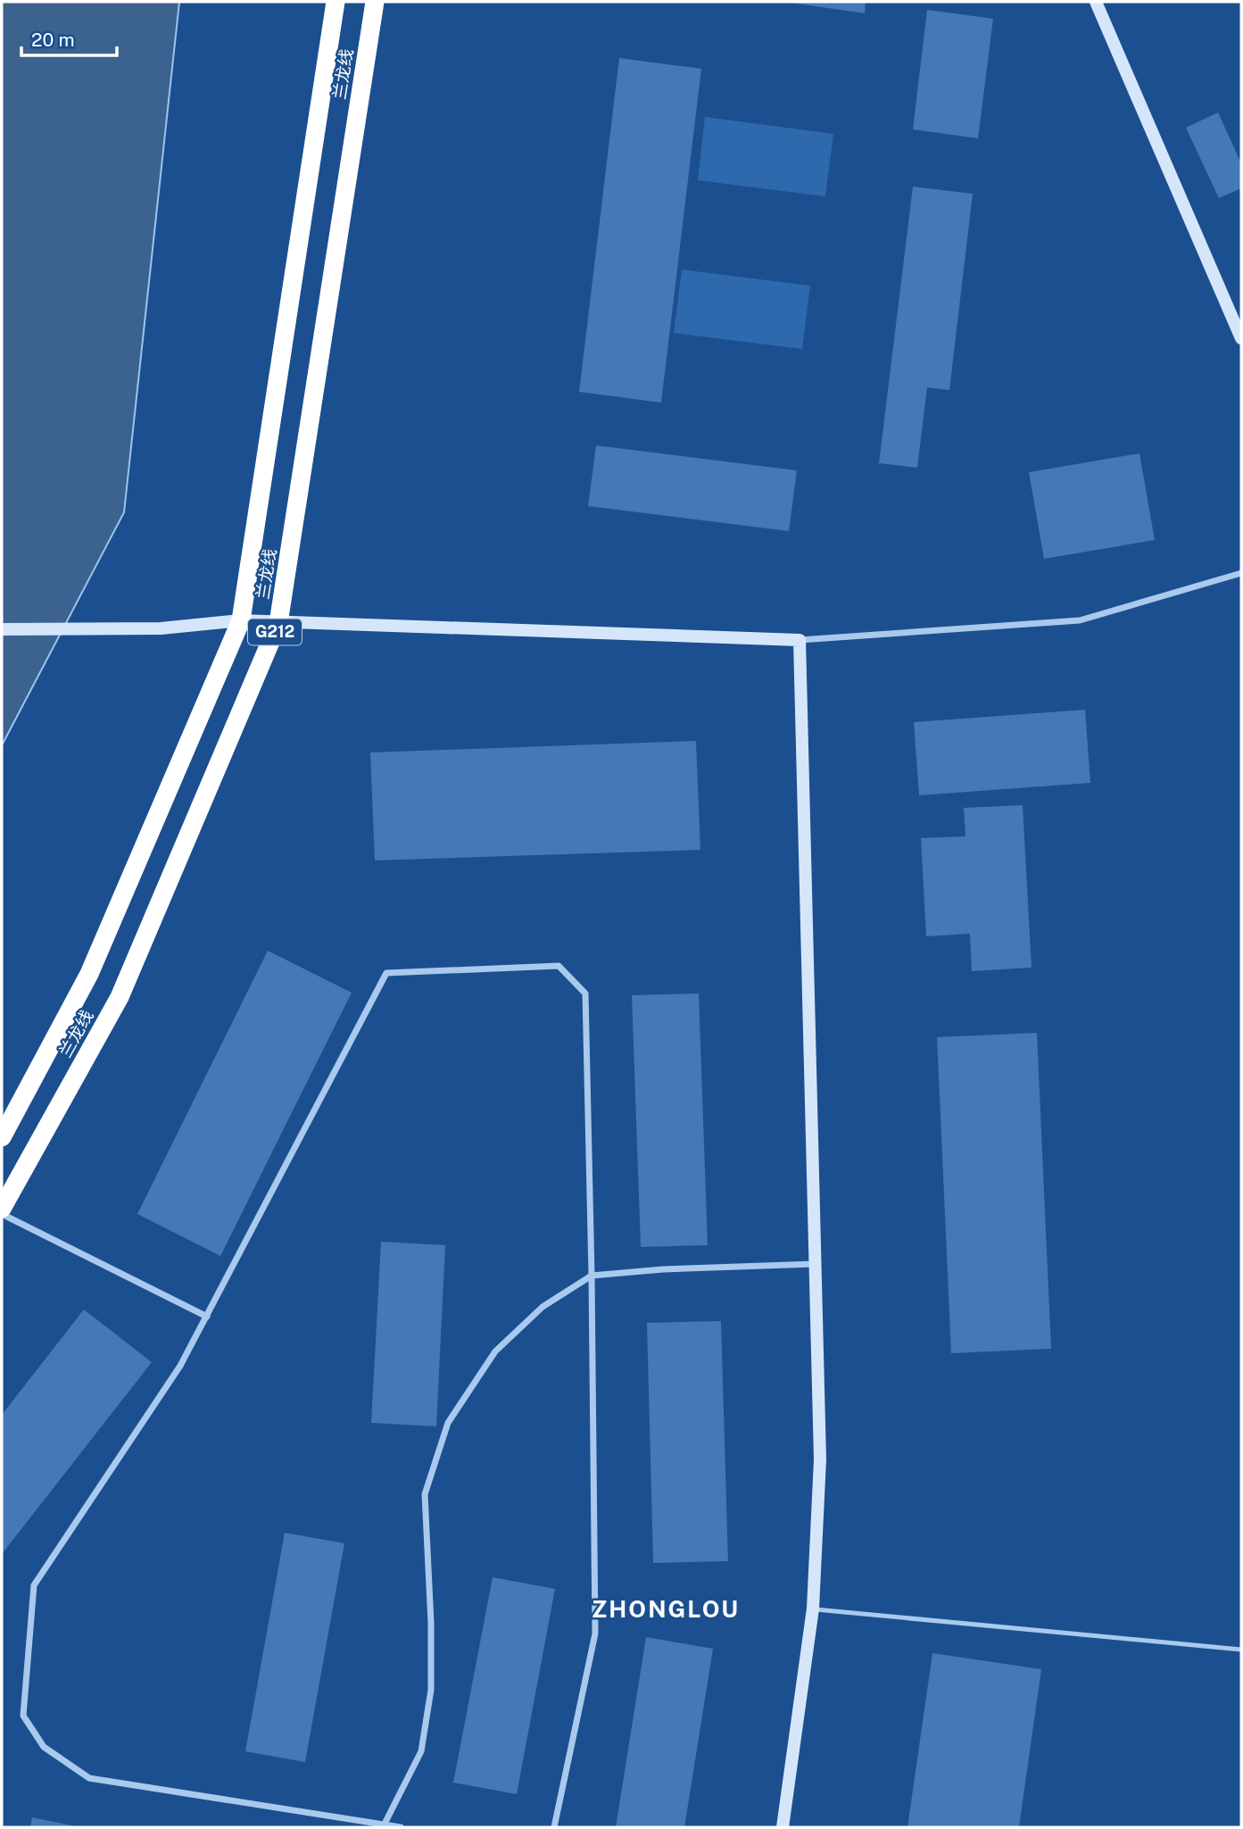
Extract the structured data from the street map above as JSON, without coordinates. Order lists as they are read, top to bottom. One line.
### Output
{"streets":{"highway":["兰龙线","G212"]},"districts":["ZHONGLOU"],"scale_bar":"20 m"}
